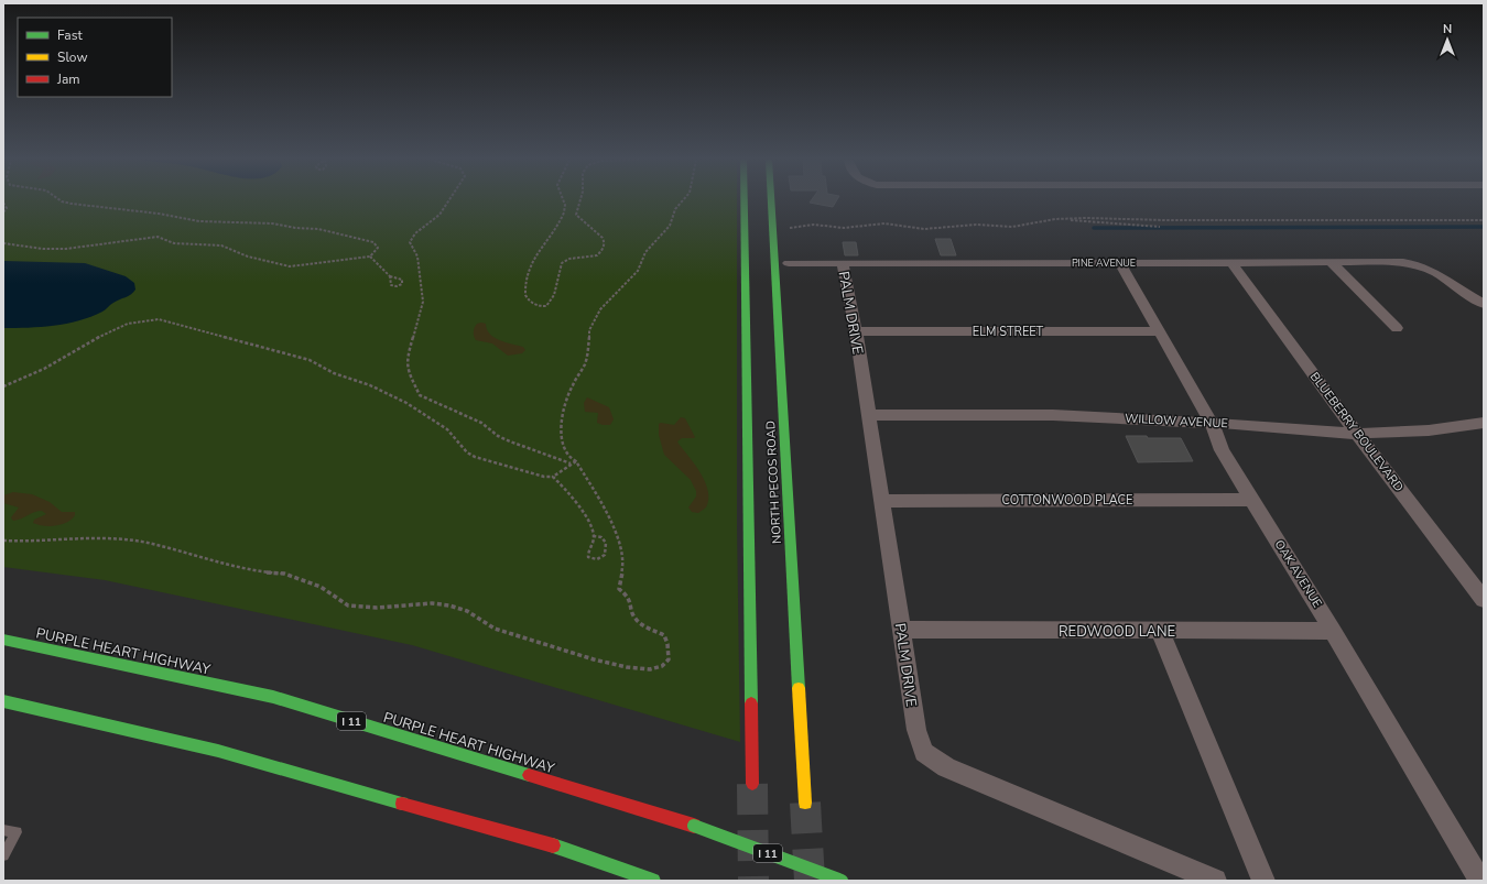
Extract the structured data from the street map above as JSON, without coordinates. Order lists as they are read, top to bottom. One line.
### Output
{"streets":{"main road":["NORTH PECOS ROAD","PURPLE HEART HIGHWAY","I 11"],"street":["PINE AVENUE","PALM DRIVE","ELM STREET","WILLOW AVENUE","BLUEBERRY BOULEVARD","COTTONWOOD PLACE","OAK AVENUE","REDWOOD LANE"]},"crossings":[["PINE AVENUE","PALM DRIVE"],["PINE AVENUE","BLUEBERRY BOULEVARD"],["PINE AVENUE","OAK AVENUE"],["PALM DRIVE","ELM STREET"],["PALM DRIVE","WILLOW AVENUE"],["PALM DRIVE","COTTONWOOD PLACE"],["PALM DRIVE","REDWOOD LANE"],["ELM STREET","OAK AVENUE"],["WILLOW AVENUE","BLUEBERRY BOULEVARD"],["WILLOW AVENUE","OAK AVENUE"],["COTTONWOOD PLACE","OAK AVENUE"],["OAK AVENUE","REDWOOD LANE"]],"legend":["Fast","Slow","Jam"],"north":"top"}
